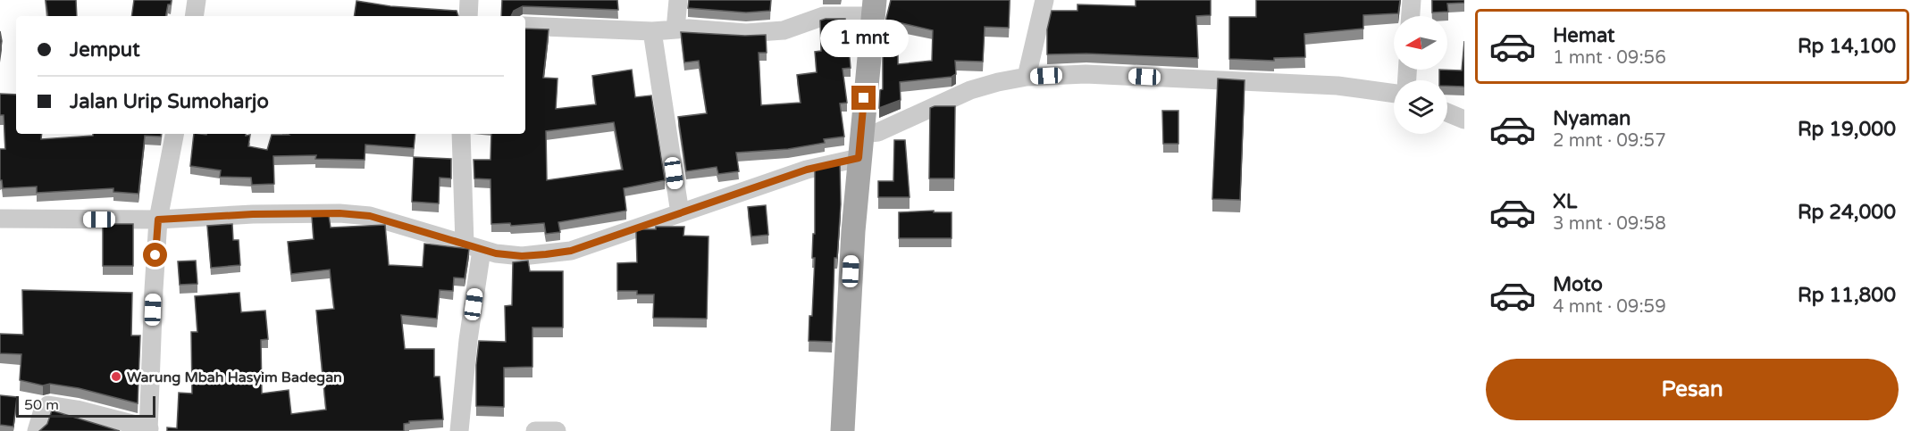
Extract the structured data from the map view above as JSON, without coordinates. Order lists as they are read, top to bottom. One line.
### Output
{"places":["Warung Mbah Hasyim Badegan"],"scale_bar":"50 m","north":"left","page":{"list":[{"name":"Hemat","note":"1 mnt · 09:56","value":"Rp 14,100"},{"name":"Nyaman","note":"2 mnt · 09:57","value":"Rp 19,000"},{"name":"XL","note":"3 mnt · 09:58","value":"Rp 24,000"},{"name":"Moto","note":"4 mnt · 09:59","value":"Rp 11,800"}],"banner":["Jemput","Jalan Urip Sumoharjo"],"bubble":"1 mnt","buttons":"Pesan","scale":"50 m"}}
